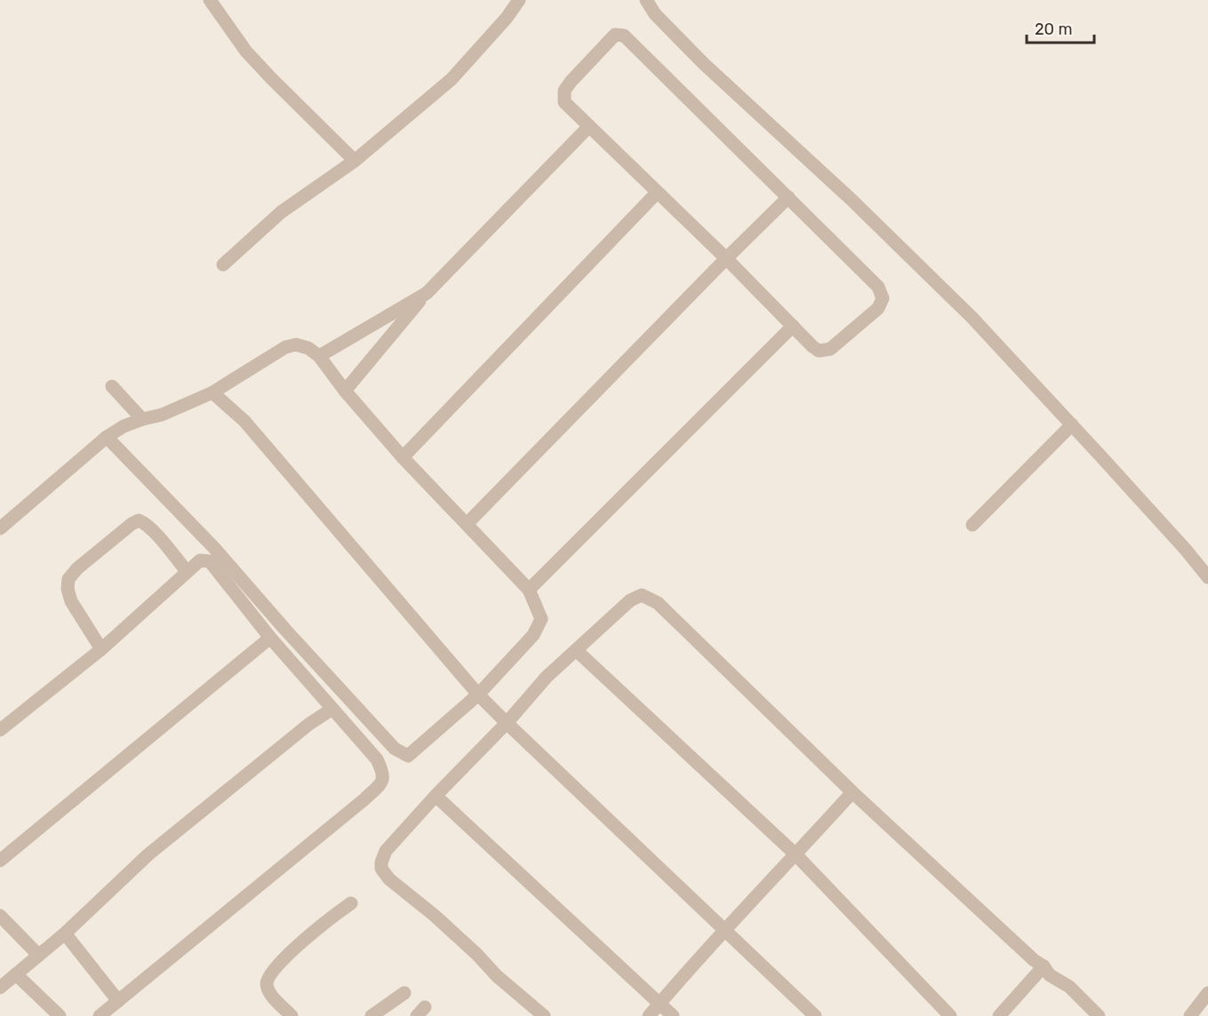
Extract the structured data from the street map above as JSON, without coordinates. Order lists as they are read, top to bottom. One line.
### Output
{"scale_bar":"20 m"}
